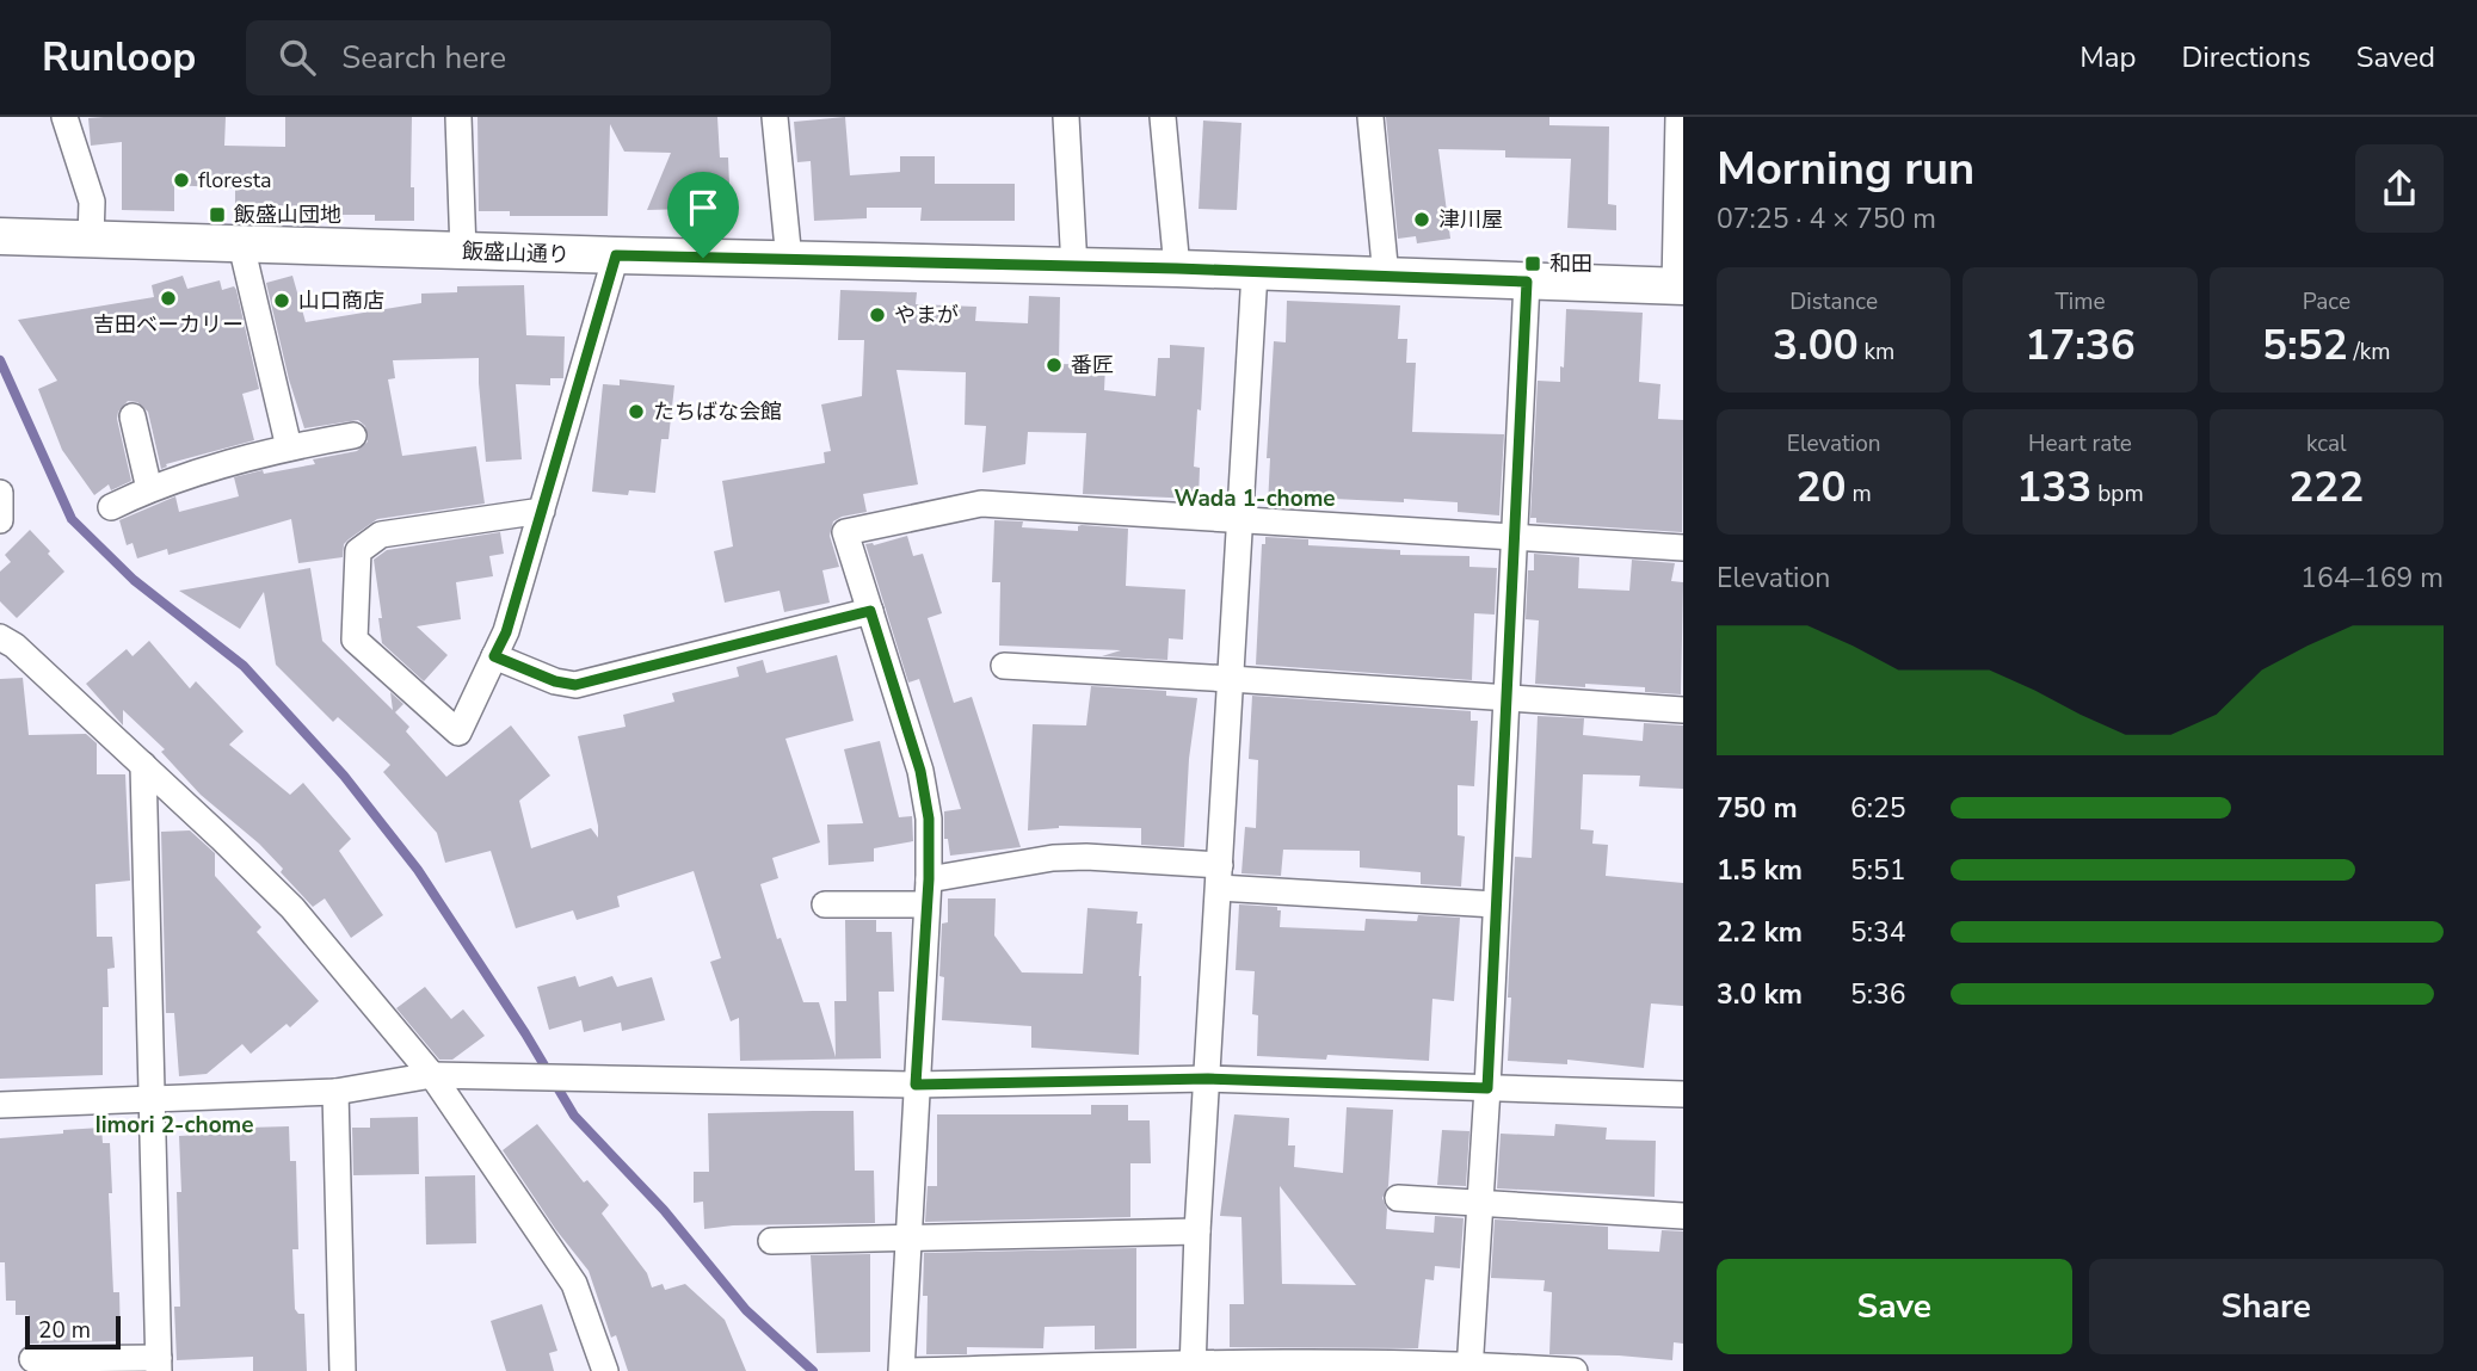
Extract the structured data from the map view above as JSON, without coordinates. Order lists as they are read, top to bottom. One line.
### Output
{"streets":{"street":["飯盛山通り"]},"districts":["Wada 1-chome","Iimori 2-chome"],"places":{"other":["floresta","津川屋","吉田ベーカリー","山口商店","やまが","番匠","たちばな会館"],"transit":["飯盛山団地","和田"]},"scale_bar":"20 m","page":{"header":"Runloop","search":"Search here","nav":["Map","Directions","Saved"],"heading":["Morning run","07:25 · 4 × 750 m"],"stats":[["Distance","3.00 km"],["Time","17:36"],["Pace","5:52 /km"],["Elevation","20 m"],["Heart rate","133 bpm"],["kcal","222"]],"chart":["Elevation","164–169 m"],"list":[{"name":"750 m","note":"6:25"},{"name":"1.5 km","note":"5:51"},{"name":"2.2 km","note":"5:34"},{"name":"3.0 km","note":"5:36"}],"buttons":["Save","Share"],"scale":"20 m"}}
